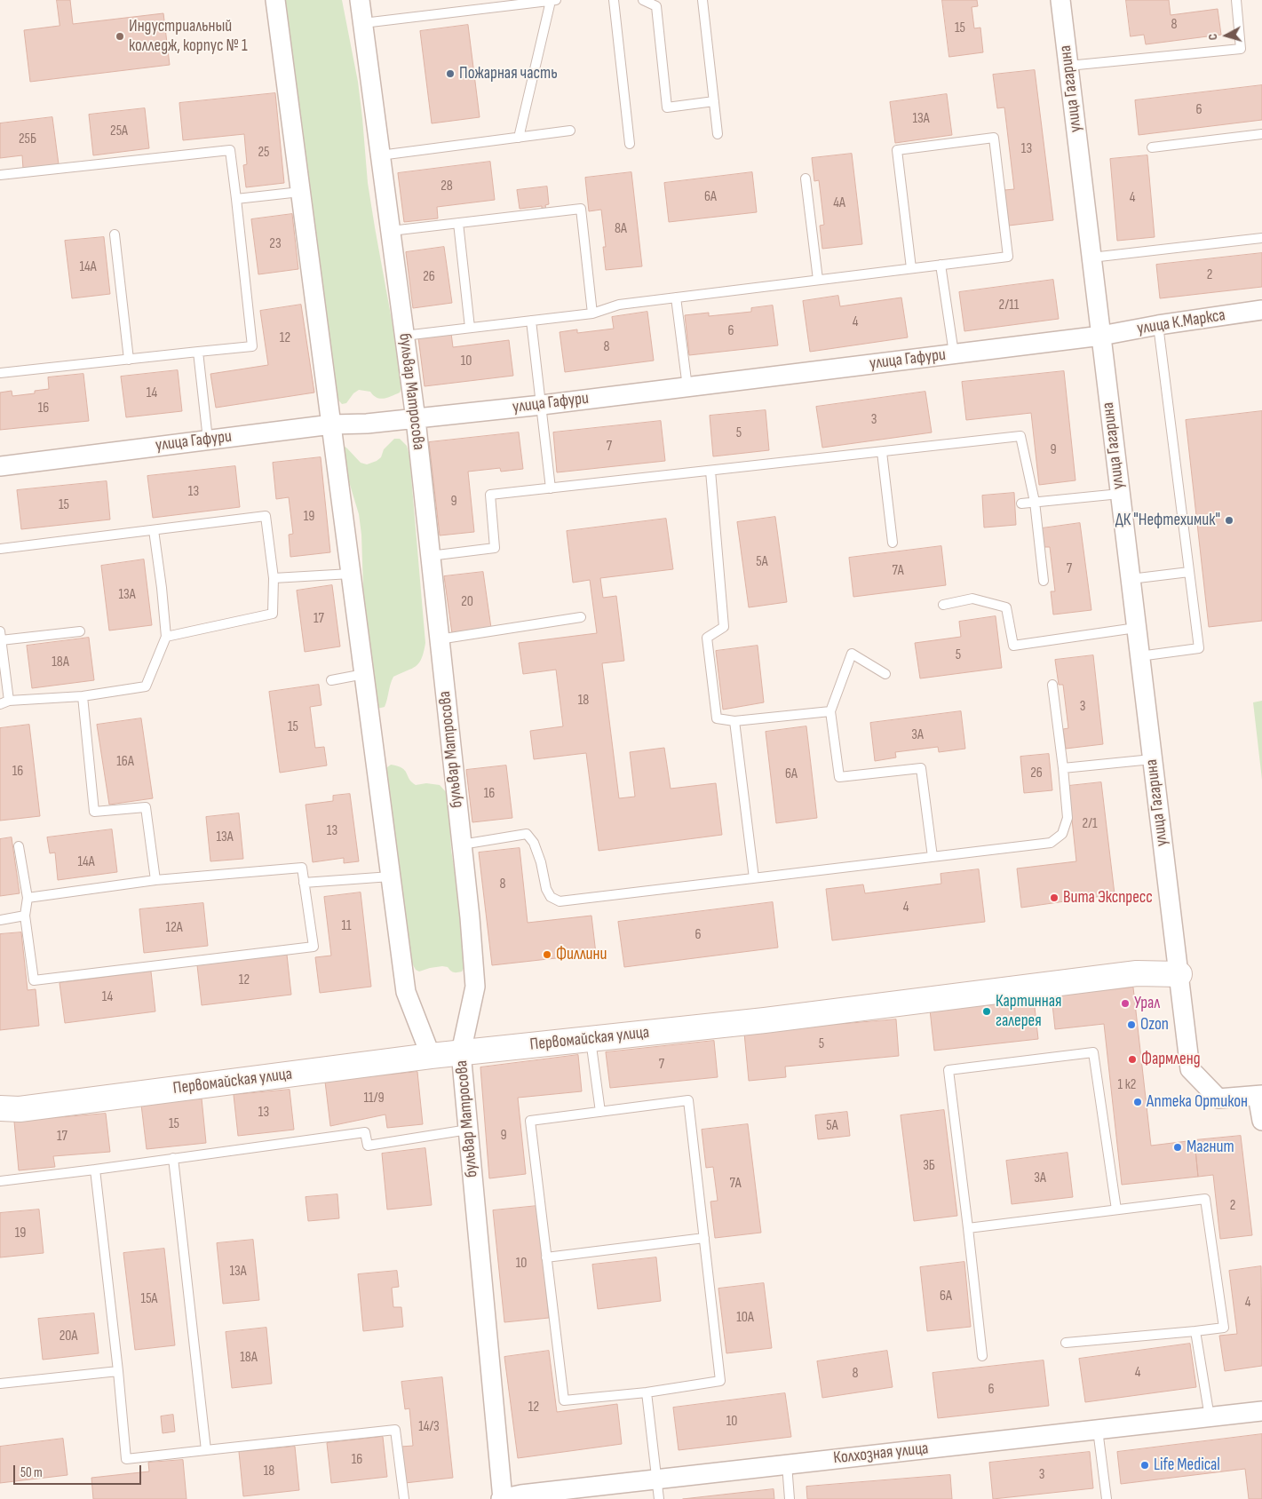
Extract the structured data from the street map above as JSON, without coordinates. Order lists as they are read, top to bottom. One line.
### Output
{"streets":{"street":["улица Гагарина","улица К.Маркса","улица Гафури","бульвар Матросова","Первомайская улица","Колхозная улица"]},"crossings":[["улица Гагарина","улица К.Маркса"],["улица Гагарина","улица Гафури"],["улица Гагарина","Первомайская улица"],["улица К.Маркса","улица Гафури"],["улица Гафури","бульвар Матросова"],["бульвар Матросова","Первомайская улица"],["бульвар Матросова","Колхозная улица"]],"places":["Индустриальный колледж, корпус № 1","Пожарная часть","ДК \"Нефтехимик\"","Вита Экспресс","Филлини","Урал","Картинная галерея","Ozon","Фармленд","Аптека Ортикон","Магнит","Life Medical"],"house_numbers":["8","15","6","13А","25А","25Б","13","25","28","6А","4","4А","8А","23","14А","2","26","2/11","4","6","12","8","10","14","16","3","5","7","9","13","9","15","19","5А","7","7А","13А","20","17","5","18А","18","3","15","3А","16А","16","26","6А","16","2/1","13","13А","14А","8","4","11","12А","6","12","14","5","7","1 к2","11/9","13","15","5А","9","17","3Б","3А","7А","2","19","10","13А","6А","15А","4","10А","20А","18А","4","8","6","12","10","14/3","16","18","3"],"scale_bar":"50 m","north":"left"}
